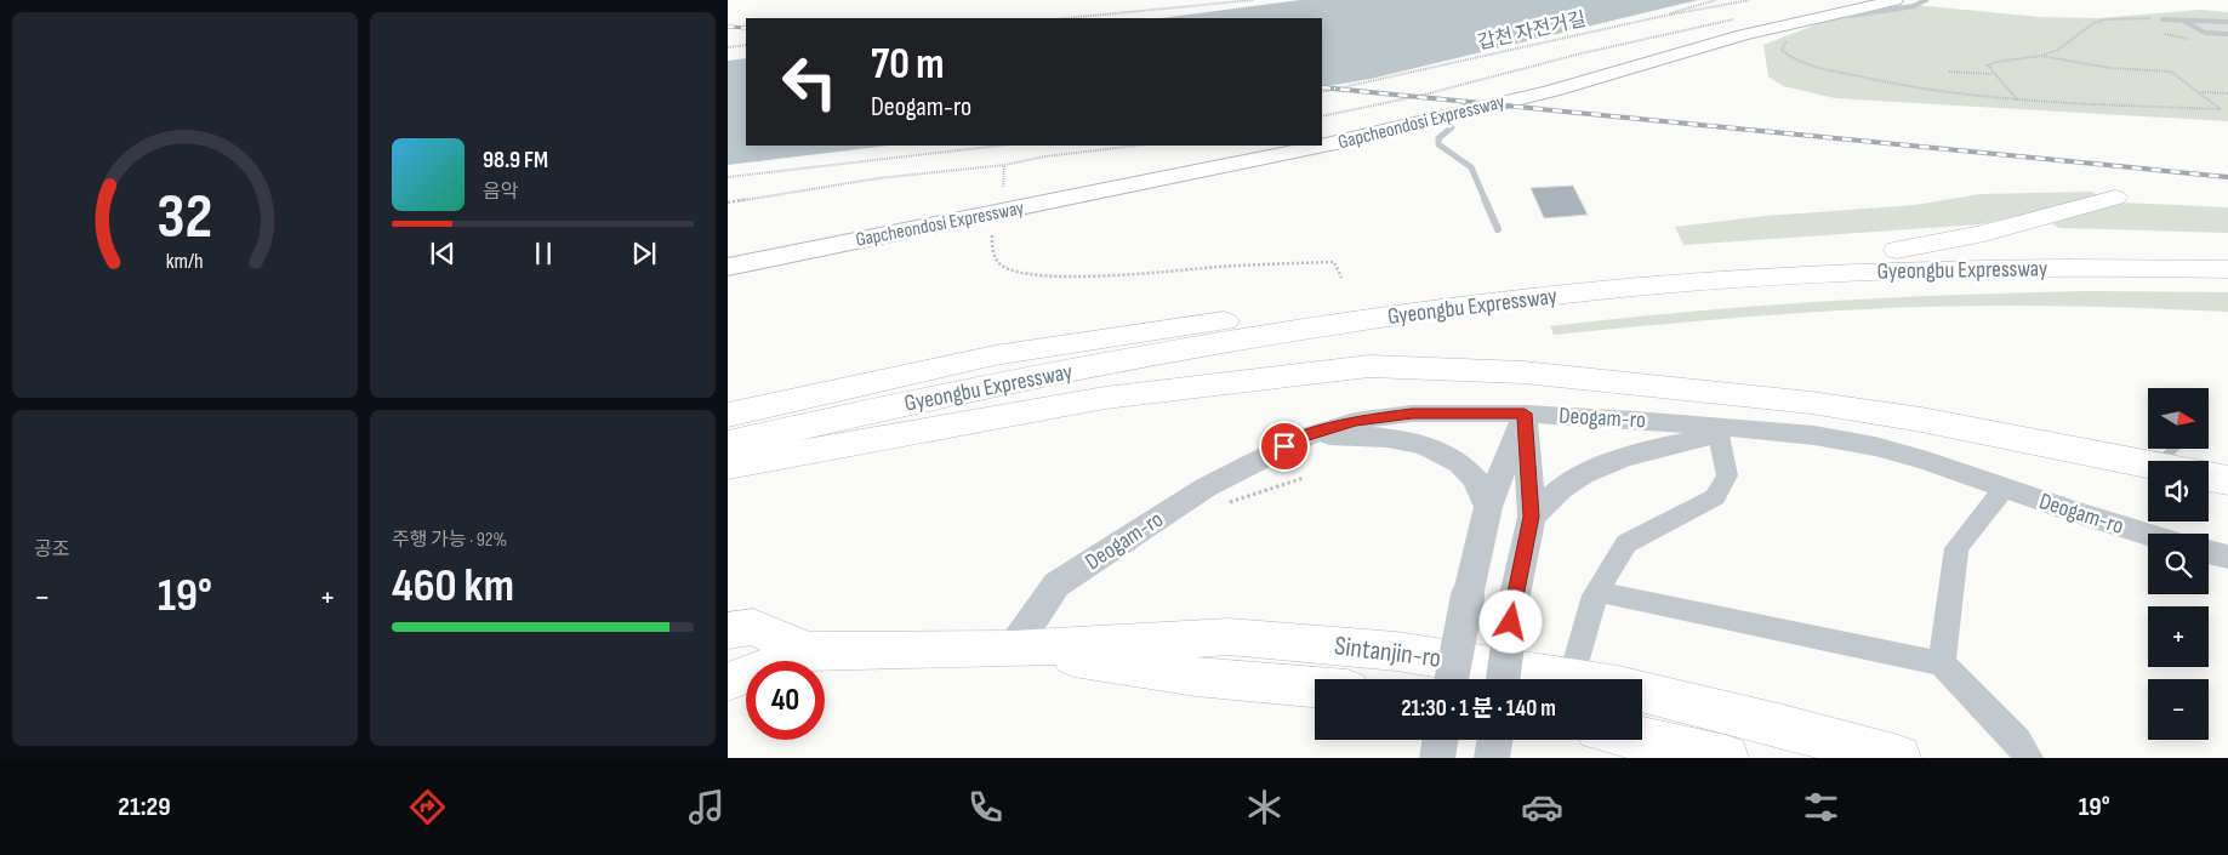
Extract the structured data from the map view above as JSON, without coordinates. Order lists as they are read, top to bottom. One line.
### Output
{"streets":{"highway":["Gapcheondosi Expressway","Gyeongbu Expressway"],"main road":["Sintanjin-ro"],"street":["Deogam-ro"],"path":["갑천 자전거길"]},"crossings":[["Deogam-ro","Sintanjin-ro"]],"north":"right","page":{"turn":["70 m","Deogam-ro"],"song":["98.9 FM","음악"],"map_buttons":["+","−"],"tile":["공조",["주행 가능 · 92%","460 km"]],"heat":["−","19°","+"],"limit":"40","trip":"21:30 · 1 분 · 140 m","tabs":["21:29","19°"],"gauge":["32","km/h"]}}
